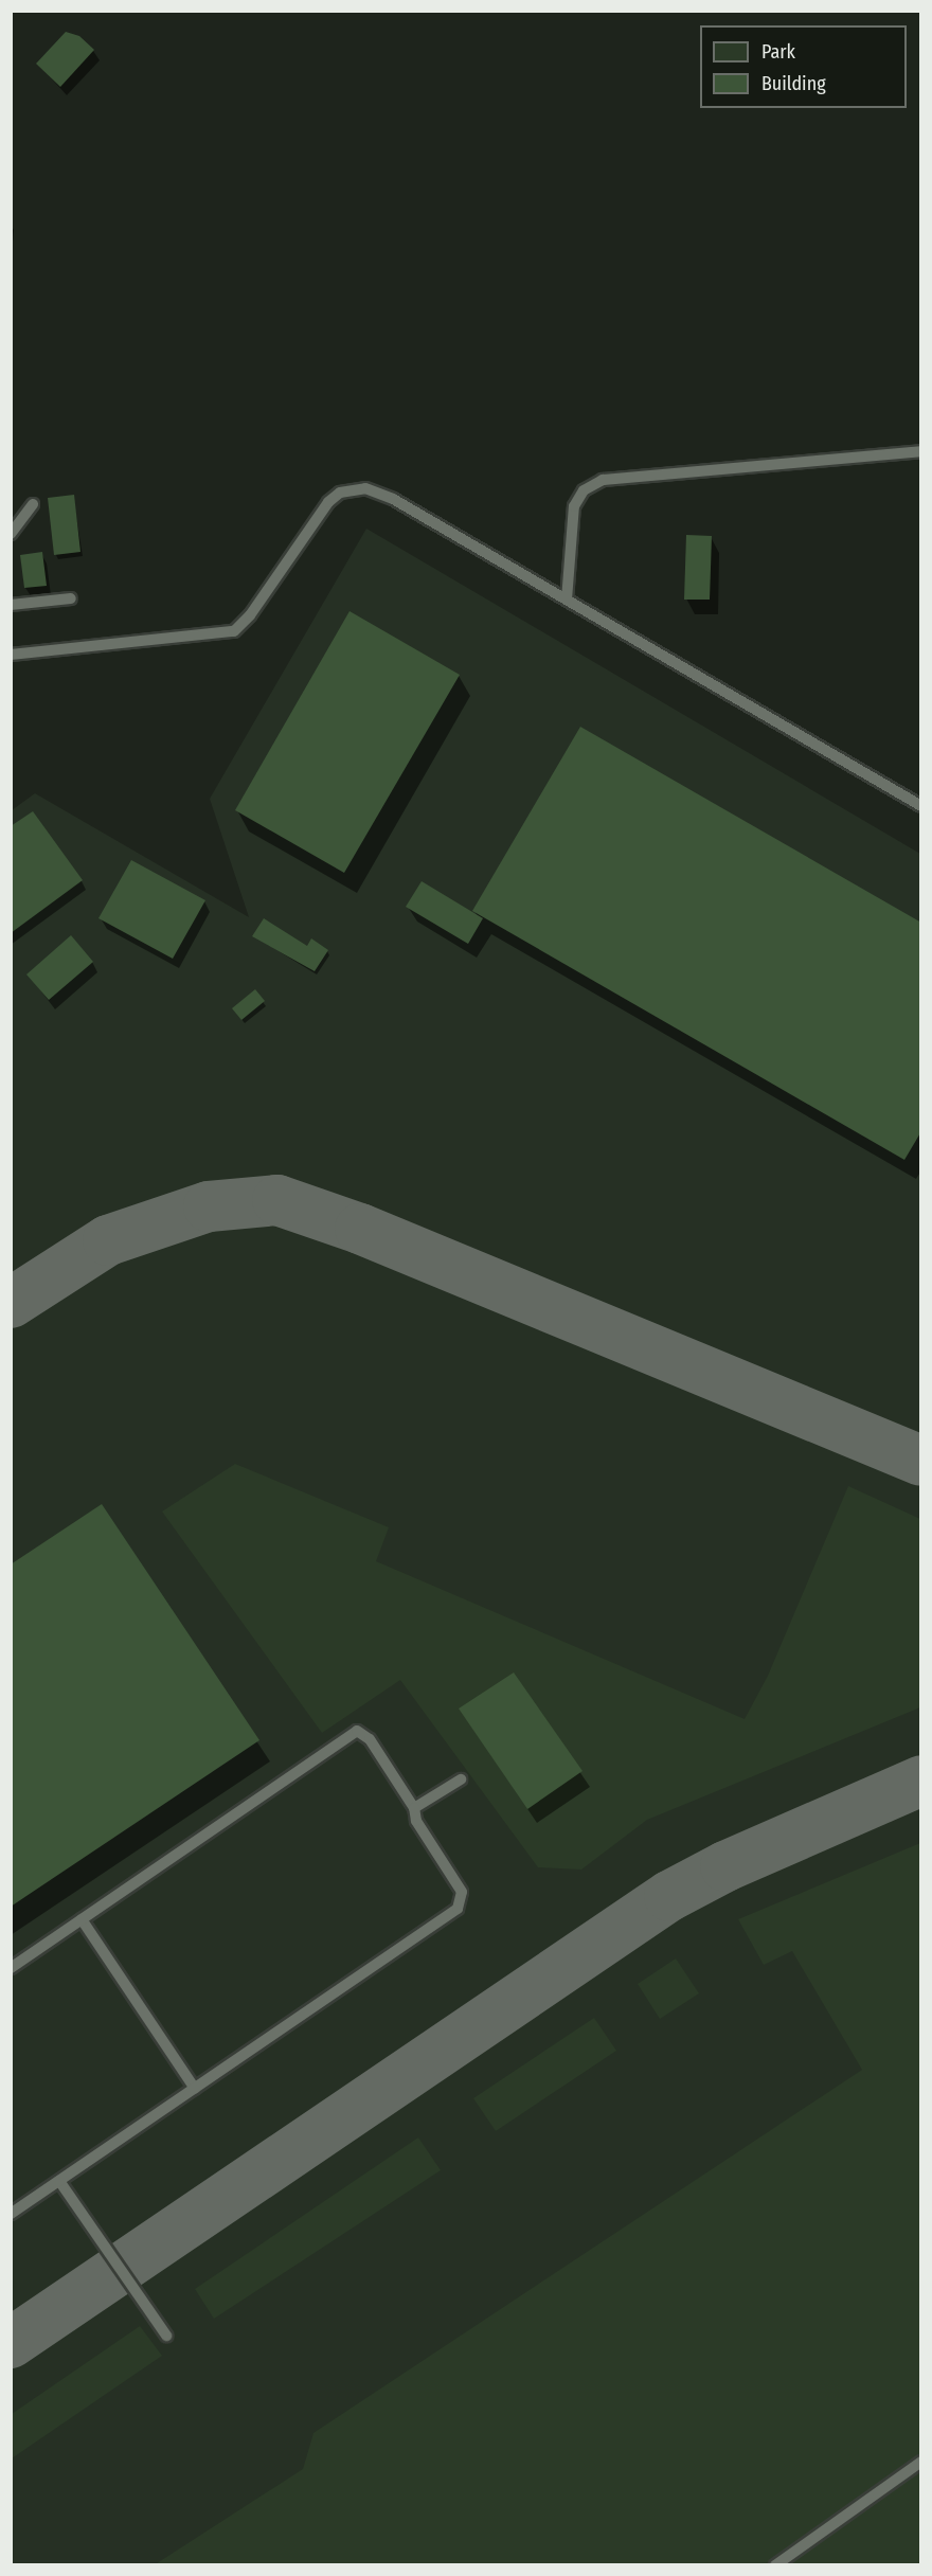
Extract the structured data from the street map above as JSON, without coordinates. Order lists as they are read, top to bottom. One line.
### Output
{"legend":["Park","Building"]}
